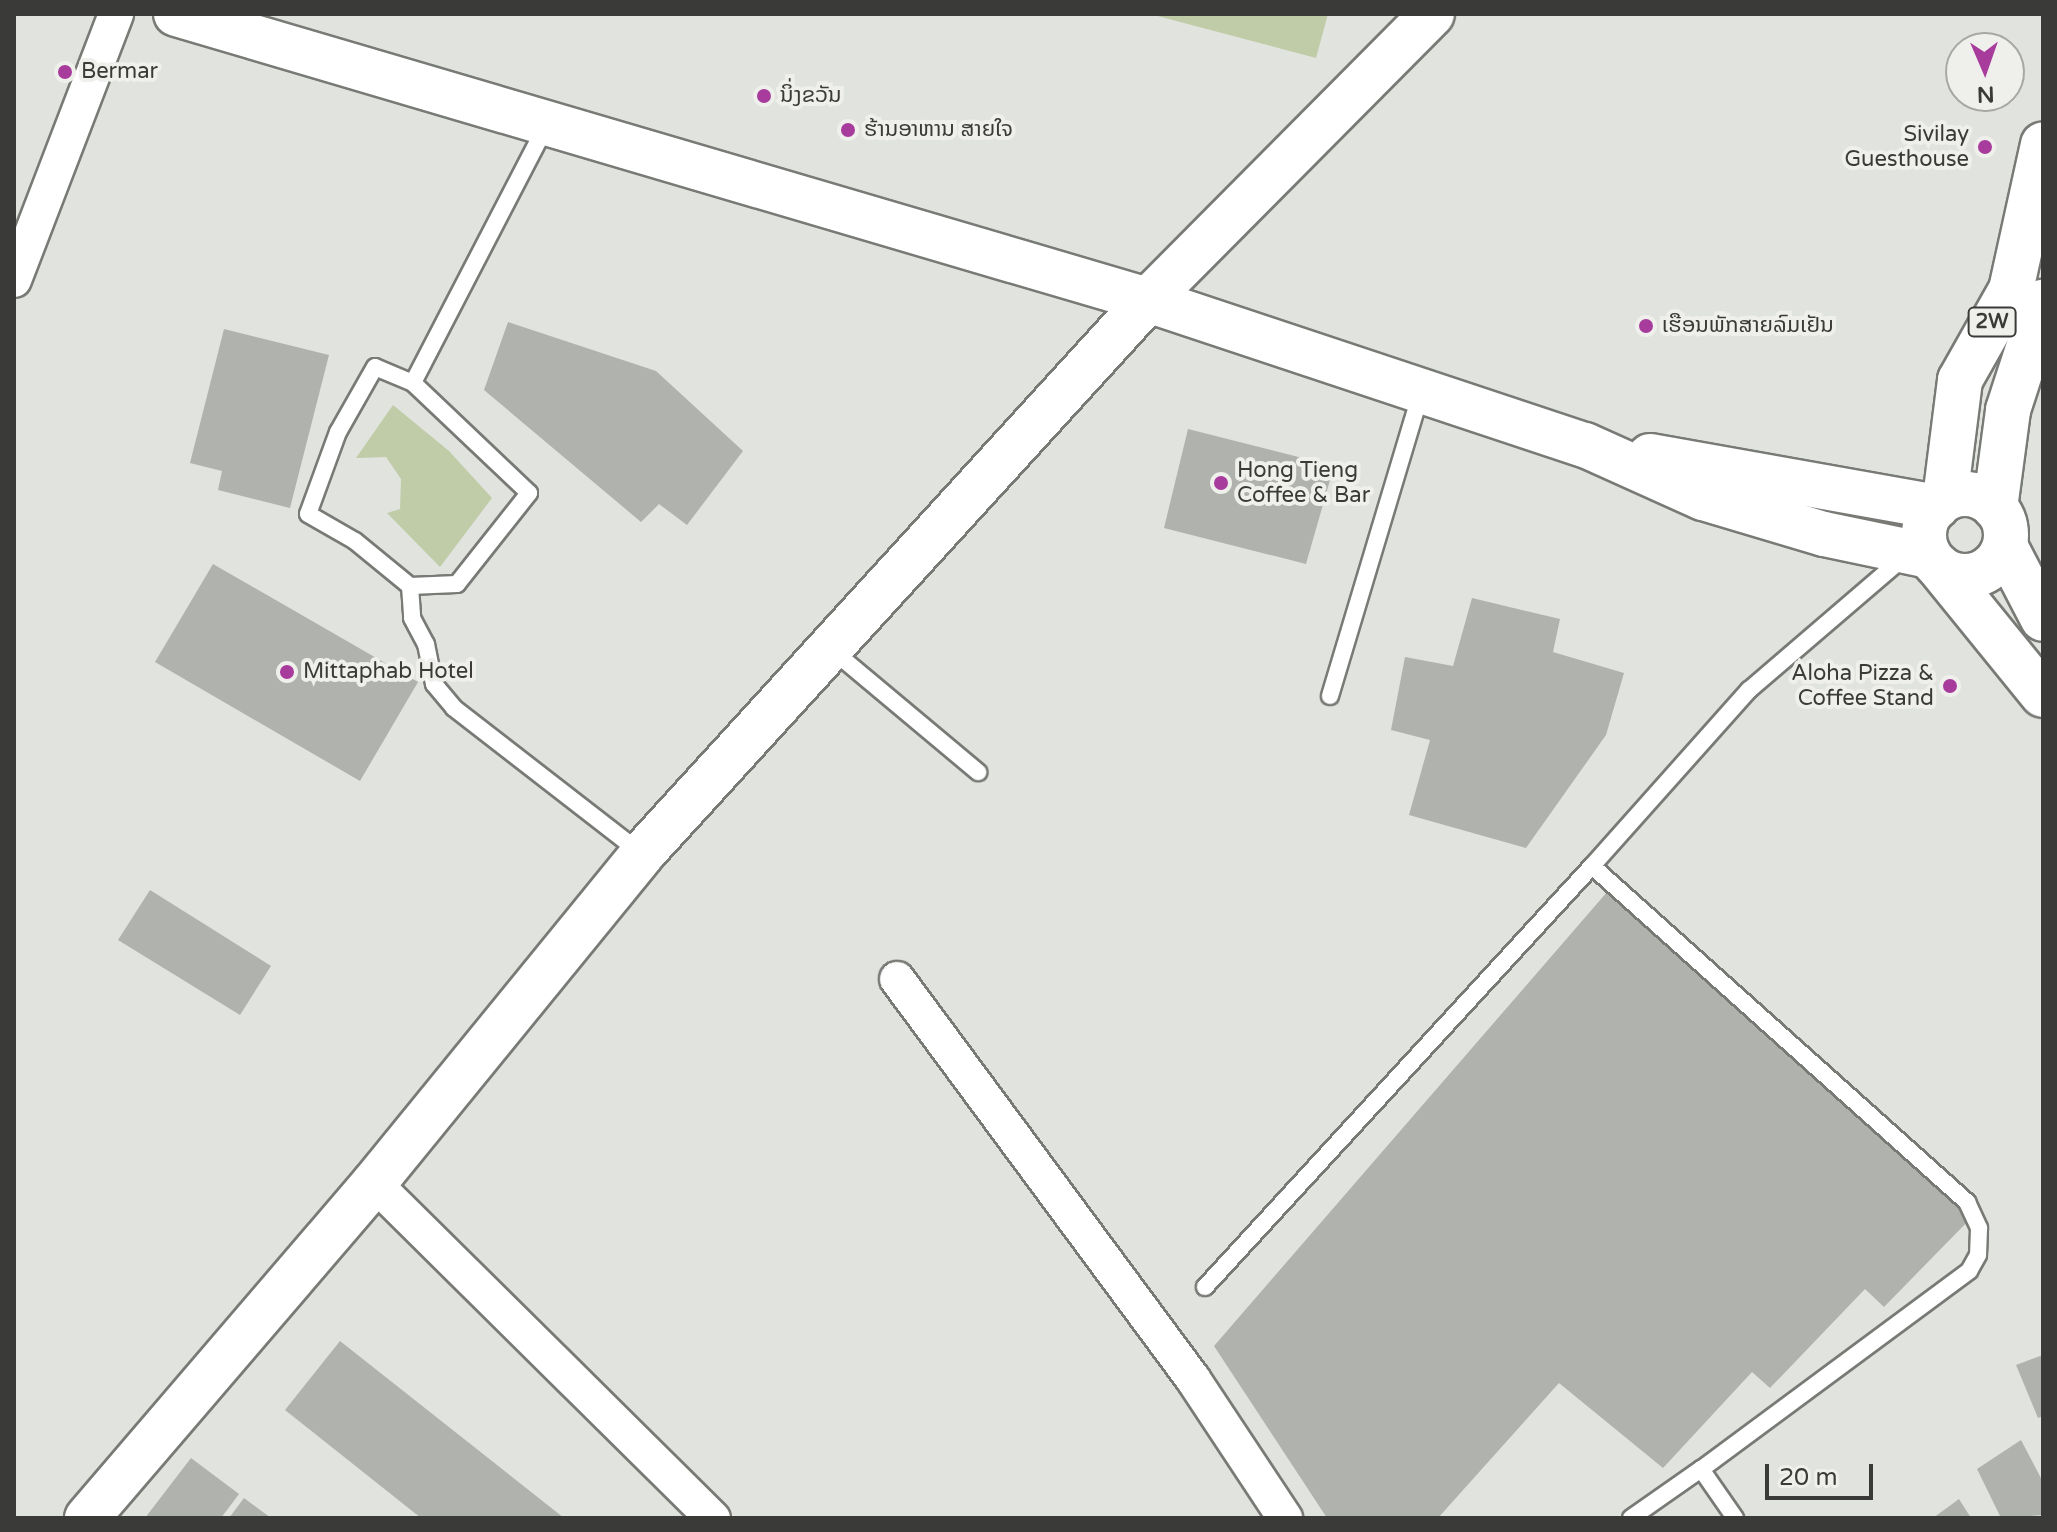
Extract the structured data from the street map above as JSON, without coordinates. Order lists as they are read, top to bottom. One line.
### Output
{"streets":{"main road":["2W"]},"places":["Bermar","ນິ່ງຂວັນ","ຮ້ານອາຫານ ສາຍໃຈ","Sivilay Guesthouse","ເຮືອນພັກສາຍລົມເຢັນ","Hong Tieng Coffee & Bar","Mittaphab Hotel","Aloha Pizza & Coffee Stand"],"scale_bar":"20 m","north":"bottom"}
